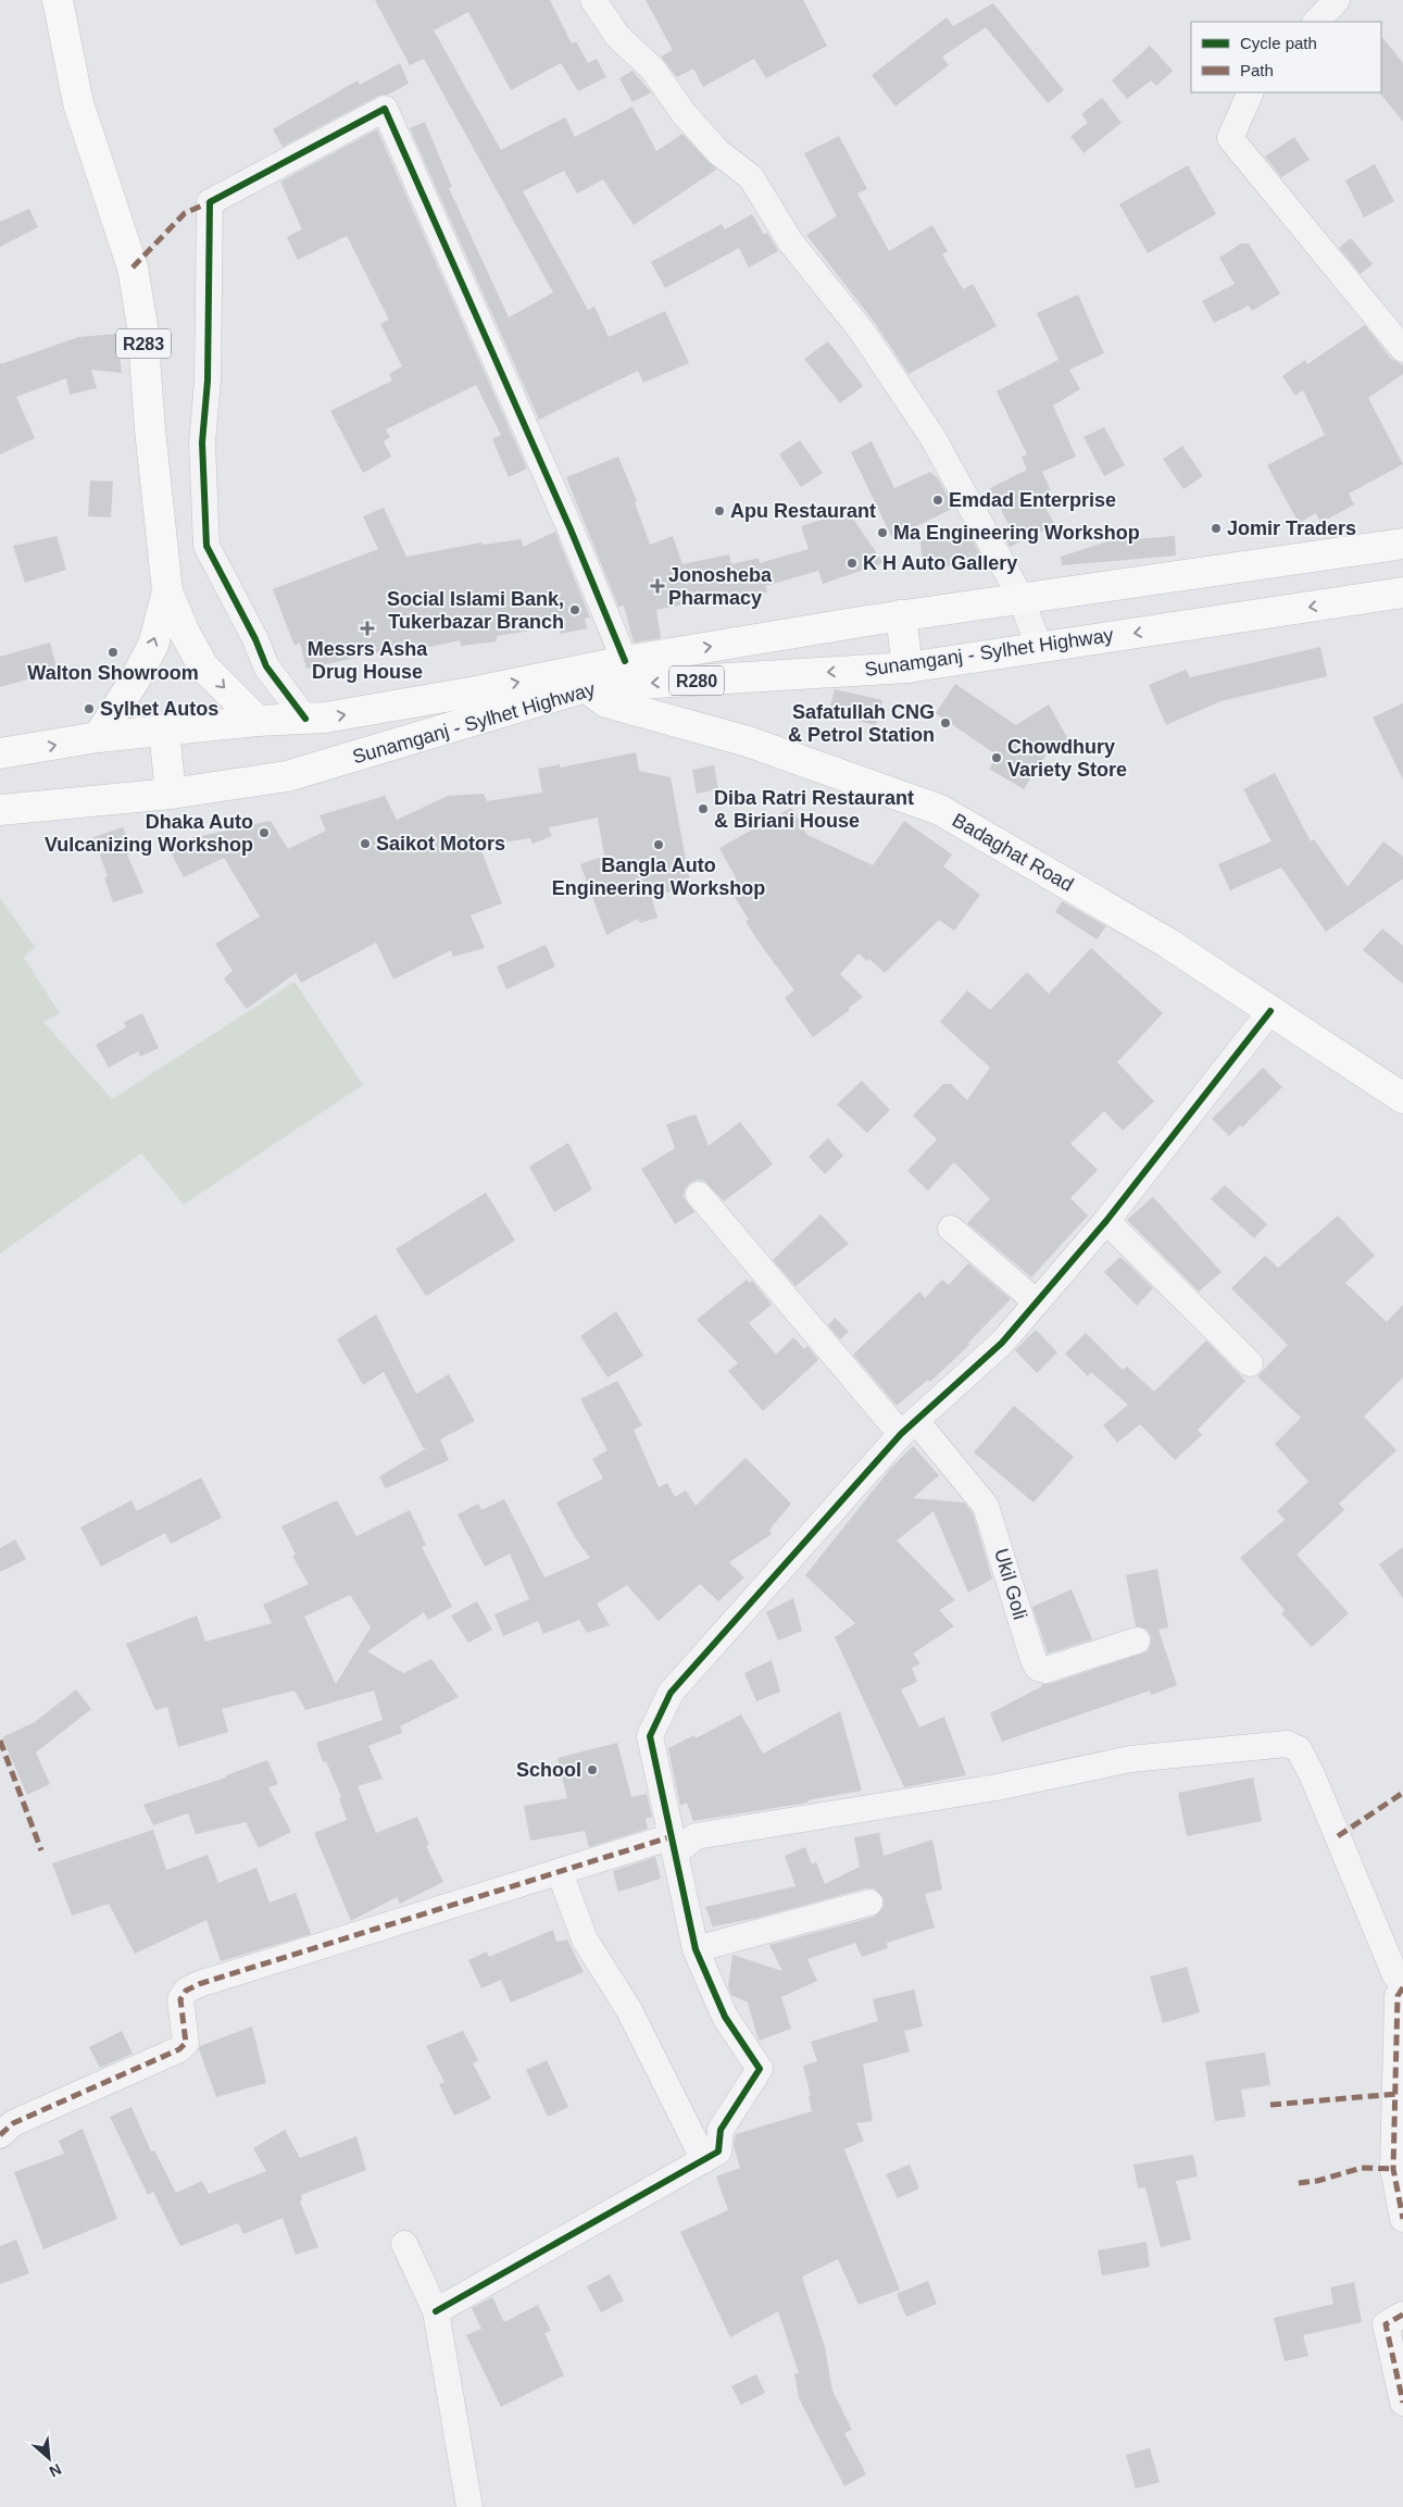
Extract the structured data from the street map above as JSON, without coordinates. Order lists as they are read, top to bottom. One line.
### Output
{"streets":{"main road":["R283","Sunamganj - Sylhet Highway","R280","Badaghat Road"],"street":["Ukil Goli"]},"crossings":[["Sunamganj - Sylhet Highway","Badaghat Road"]],"places":{"other":["Emdad Enterprise","Apu Restaurant","Jomir Traders","Ma Engineering Workshop","K H Auto Gallery","Social Islami Bank, Tukerbazar Branch","Walton Showroom","Sylhet Autos","Safatullah CNG & Petrol Station","Chowdhury Variety Store","Diba Ratri Restaurant & Biriani House","Dhaka Auto Vulcanizing Workshop","Saikot Motors","Bangla Auto Engineering Workshop","School"],"health":["Jonosheba Pharmacy","Messrs Asha Drug House"]},"legend":["Cycle path","Path"],"north":"bottom right"}
